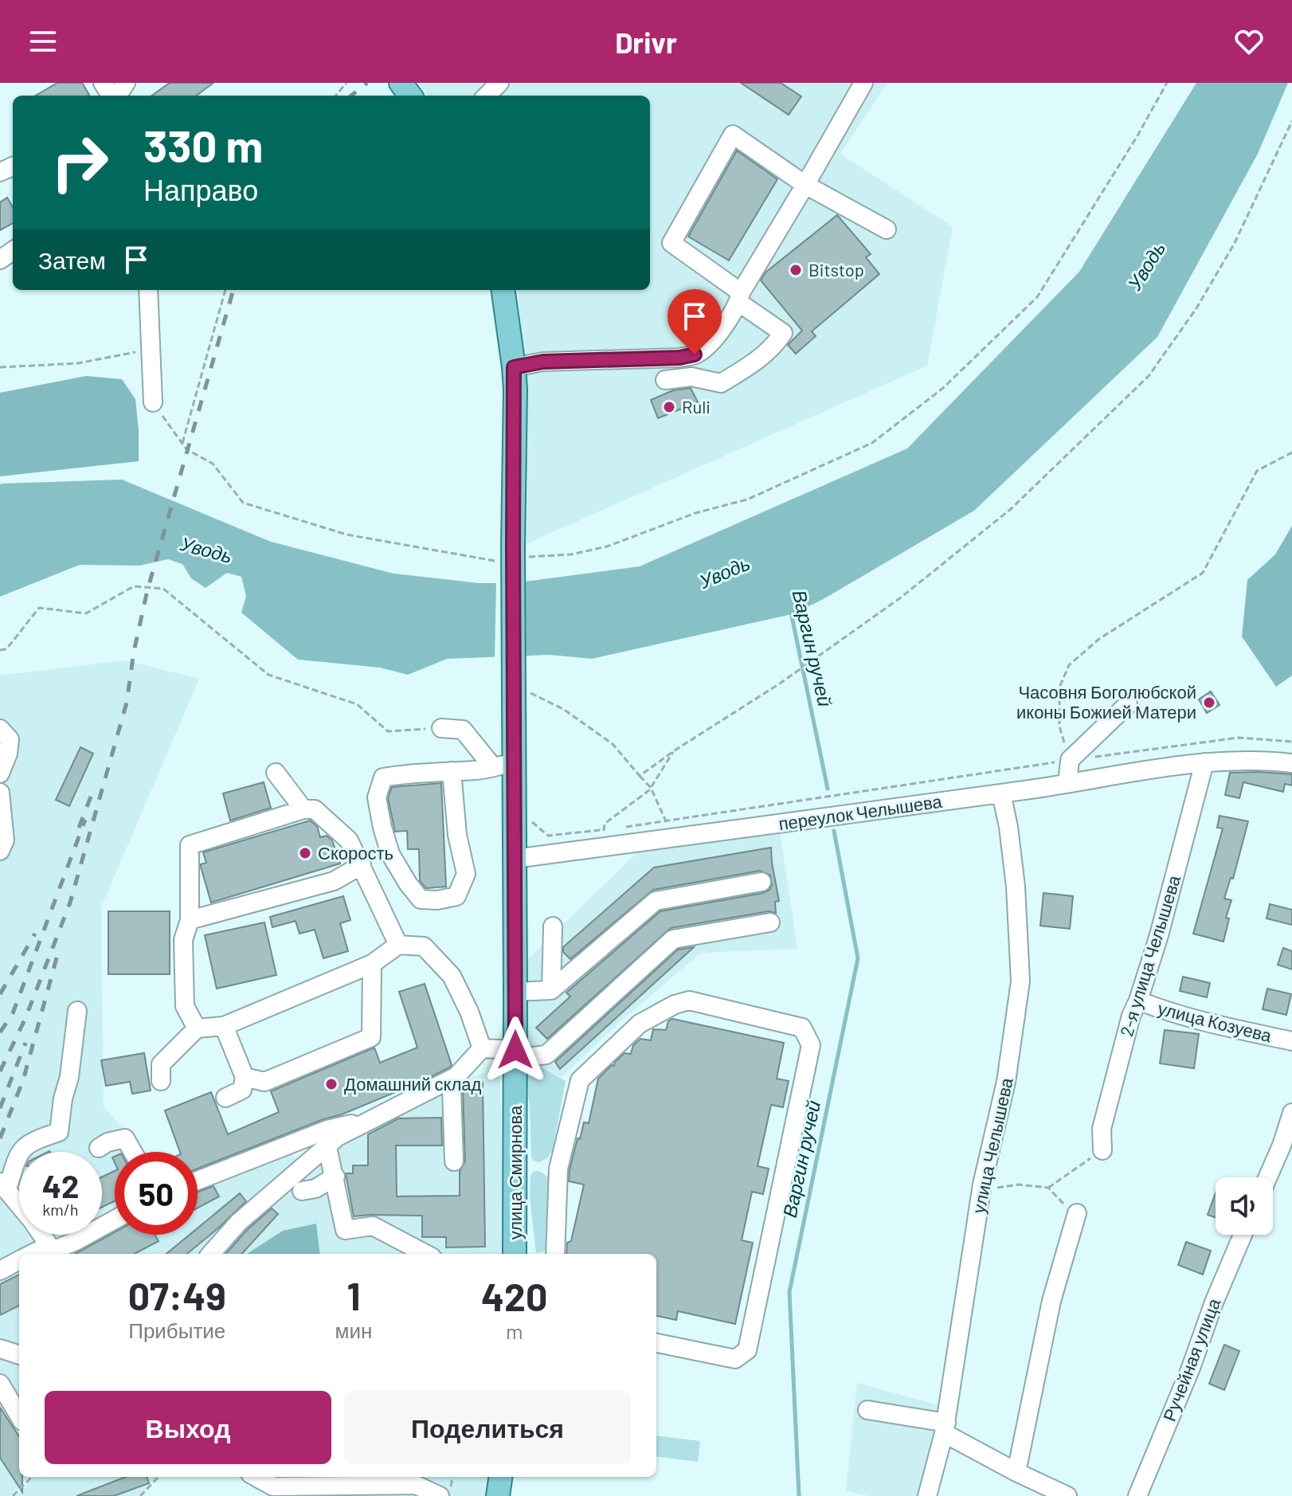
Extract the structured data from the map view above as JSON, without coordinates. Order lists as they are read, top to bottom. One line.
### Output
{"streets":{"main road":["улица Смирнова"],"street":["переулок Челышева","2-я улица Челышева","улица Козуева","улица Челышева","Ручейная улица"]},"crossings":[["переулок Челышева","2-я улица Челышева"],["переулок Челышева","улица Челышева"],["переулок Челышева","улица Смирнова"],["2-я улица Челышева","улица Козуева"]],"water":["Уводь","Варгин ручей"],"places":["Bitstop","Ruli","Часовня Боголюбской иконы Божией Матери","Скорость","Домашний склад"],"page":{"header":"Drivr","turn":["330 m","Направо"],"then":"Затем","speed":"42 km/h","limit":"50","eta":["07:49","Прибытие","1","мин","420","m"],"buttons":["Выход","Поделиться"]}}
